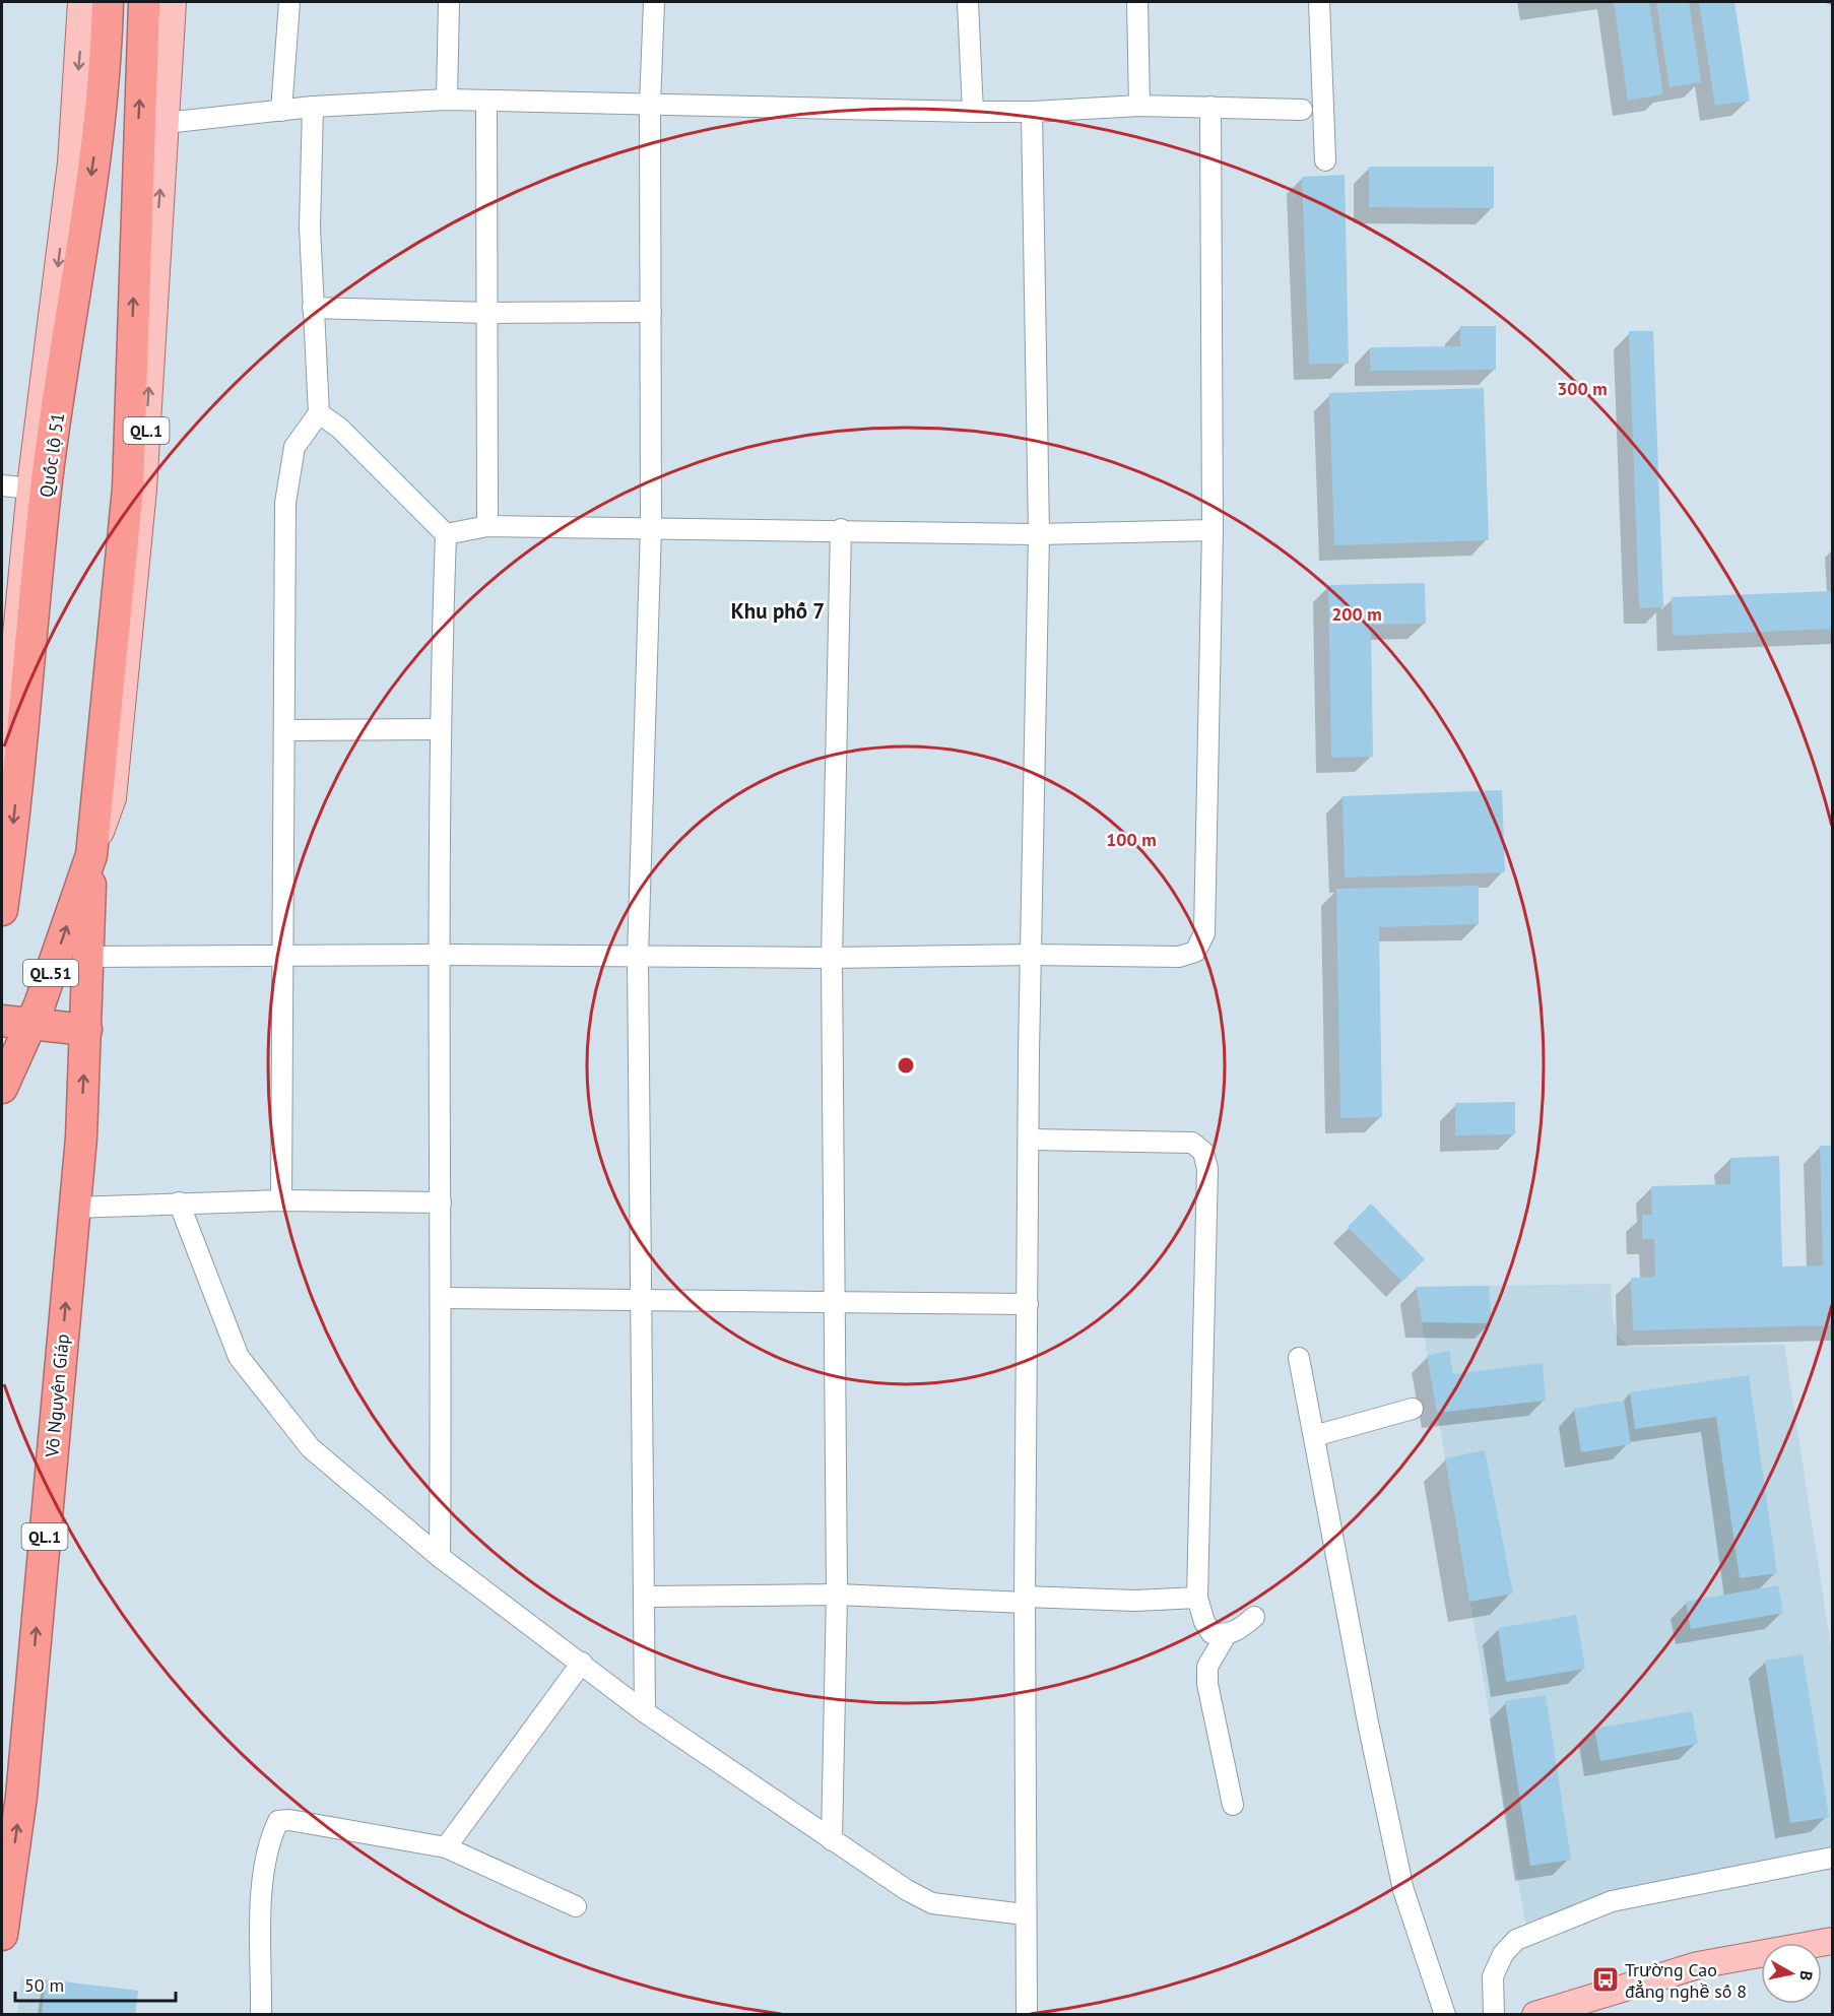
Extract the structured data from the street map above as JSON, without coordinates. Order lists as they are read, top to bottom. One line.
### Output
{"streets":{"highway":["QL.1","Quốc lộ 51","QL.51","Võ Nguyên Giáp"]},"crossings":[["QL.1","QL.51"],["QL.1","Võ Nguyên Giáp"],["QL.51","Võ Nguyên Giáp"]],"one_way":["Võ Nguyên Giáp"],"districts":["Khu phố 7"],"places":{"bus stop":["Trường Cao đẳng nghề số 8"]},"scale_bar":"50 m","north":"right","rings":["300 m","200 m","100 m"]}
